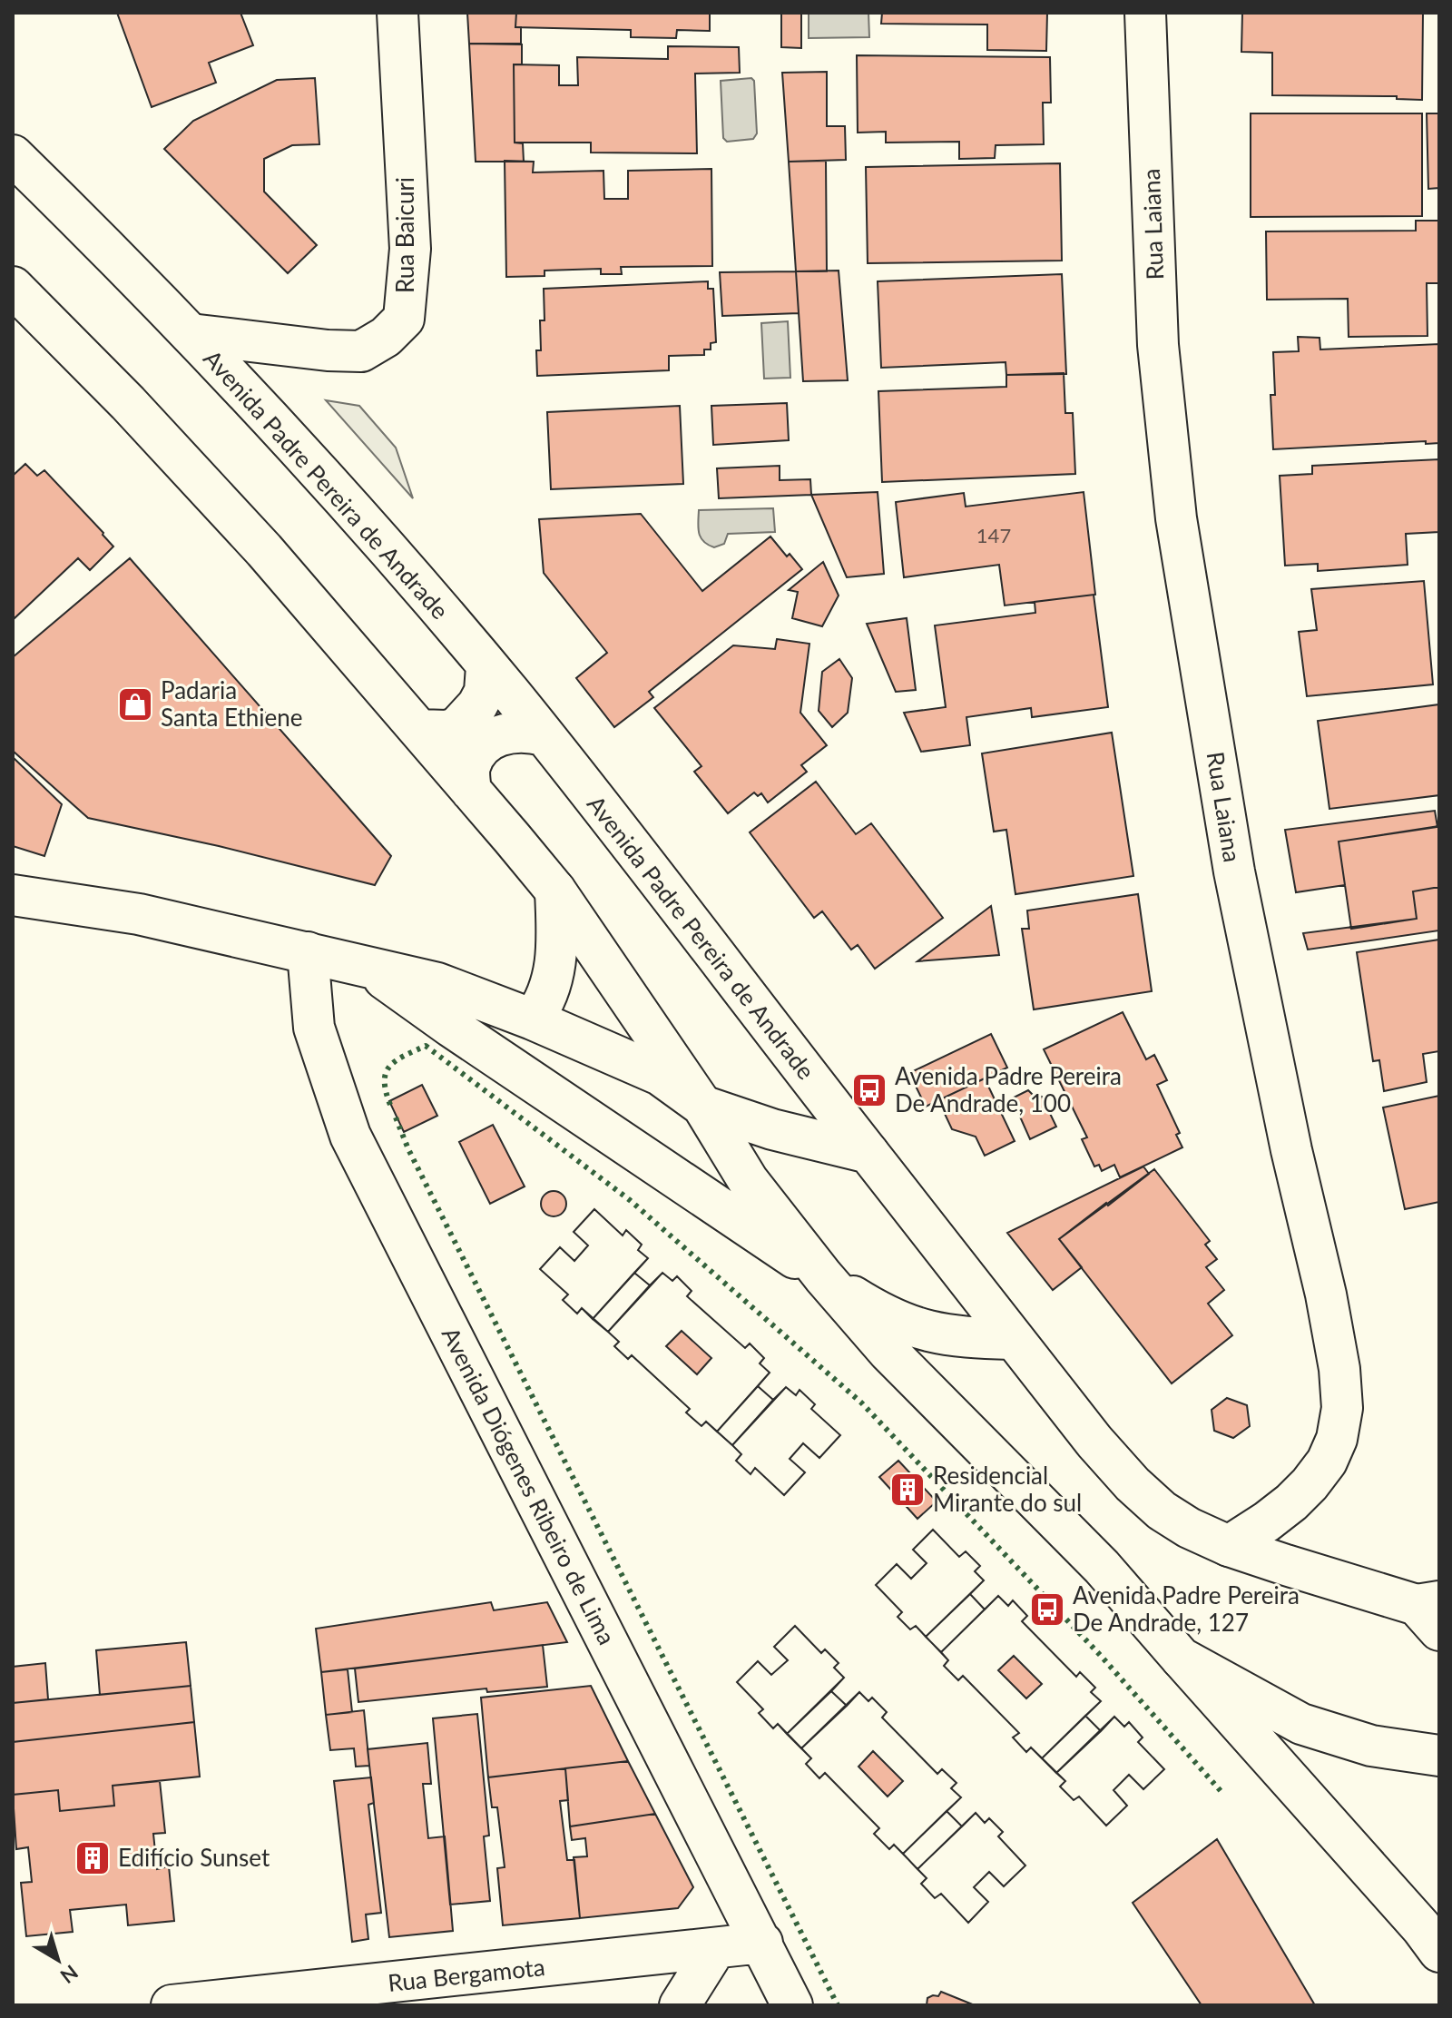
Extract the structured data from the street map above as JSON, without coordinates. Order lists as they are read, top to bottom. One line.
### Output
{"streets":{"street":["Rua Laiana","Rua Baicuri","Avenida Padre Pereira de Andrade","Avenida Diógenes Ribeiro de Lima","Rua Bergamota"]},"crossings":[["Rua Laiana","Avenida Padre Pereira de Andrade"],["Rua Baicuri","Avenida Padre Pereira de Andrade"],["Avenida Diógenes Ribeiro de Lima","Rua Bergamota"]],"places":{"shop":["Padaria Santa Ethiene"],"bus stop":["Avenida Padre Pereira De Andrade, 100","Avenida Padre Pereira De Andrade, 127"],"building":["Residencial Mirante do sul","Edifício Sunset"]},"house_numbers":["147"],"north":"bottom right"}
